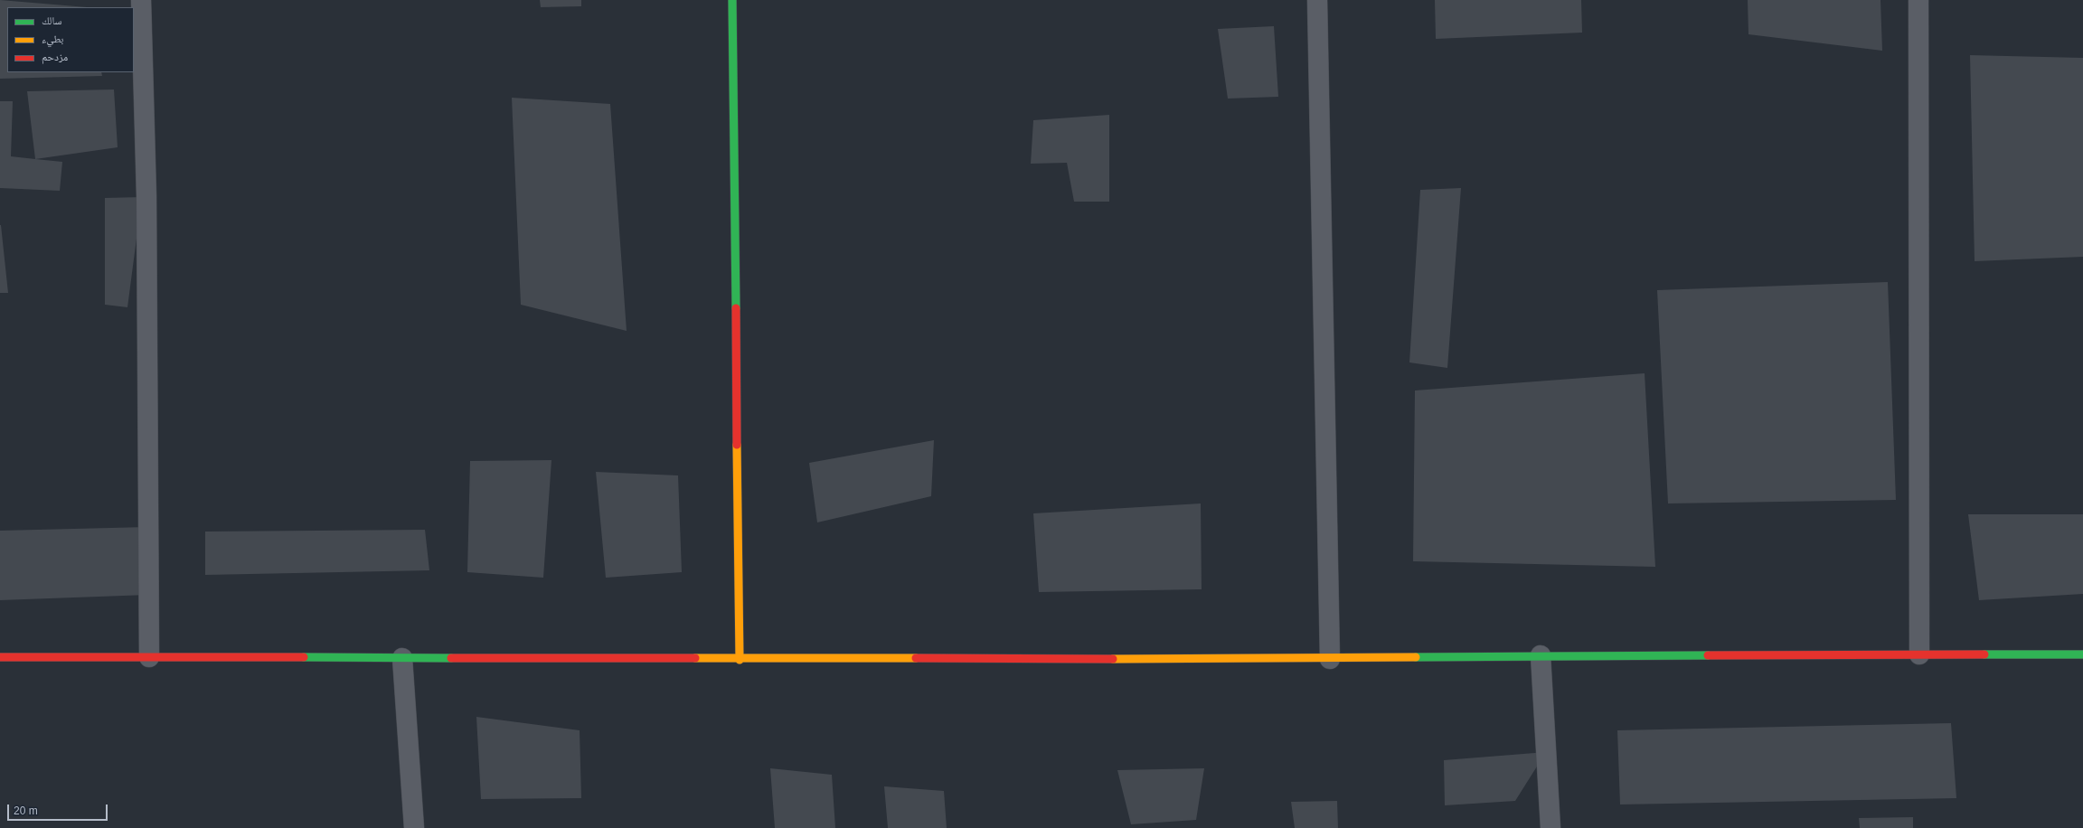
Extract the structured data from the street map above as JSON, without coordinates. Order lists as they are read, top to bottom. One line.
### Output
{"legend":["سالك","بطيء","مزدحم"],"scale_bar":"20 m"}
